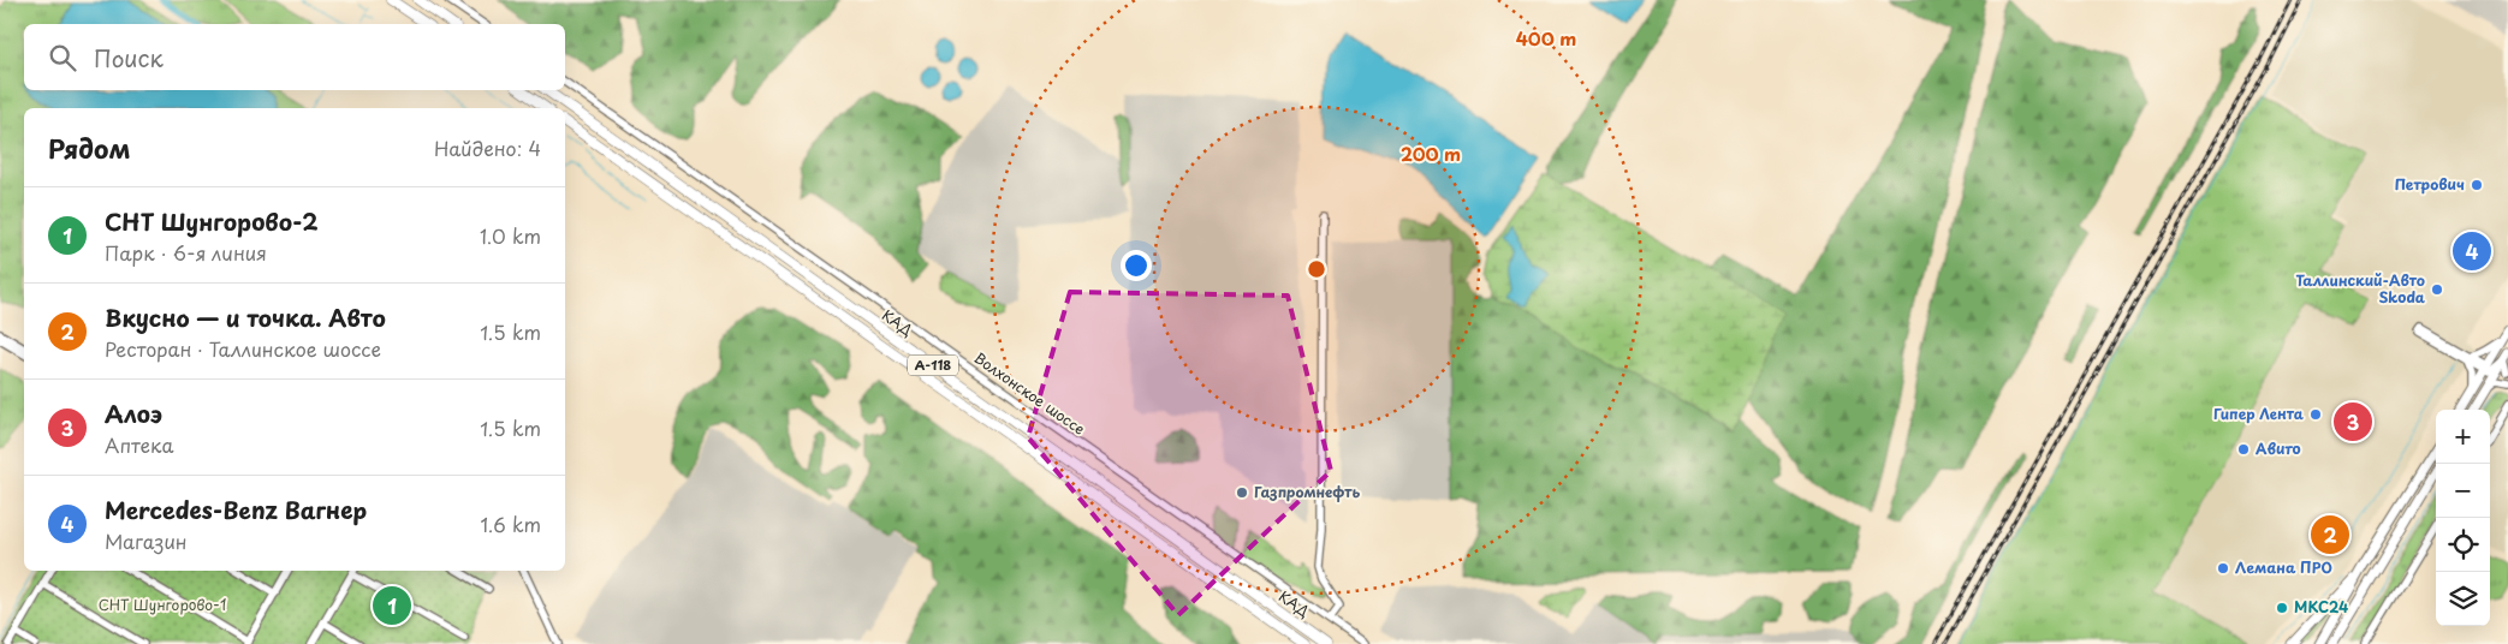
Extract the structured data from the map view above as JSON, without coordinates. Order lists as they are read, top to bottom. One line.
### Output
{"streets":{"highway":["КАД","А-118"],"street":["Волхонское шоссе"]},"parks":["СНТ Шунгорово-1"],"places":["Петрович","Таллинский-Авто Skoda","Гипер Лента","Авито","Газпромнефть","Лемана ПРО","МКС24"],"page":{"search":"Поиск","heading":["Рядом","Найдено: 4"],"list":[{"mark":"1","name":"СНТ Шунгорово-2","note":"Парк · 6-я линия","value":"1.0 km"},{"mark":"2","name":"Вкусно — и точка. Авто","note":"Ресторан · Таллинское шоссе","value":"1.5 km"},{"mark":"3","name":"Алоэ","note":"Аптека","value":"1.5 km"},{"mark":"4","name":"Mercedes-Benz Вагнер","note":"Магазин","value":"1.6 km"}],"pins":["4","3","2","1"],"map_buttons":["+","−"]},"rings":["400 m","200 m"]}
